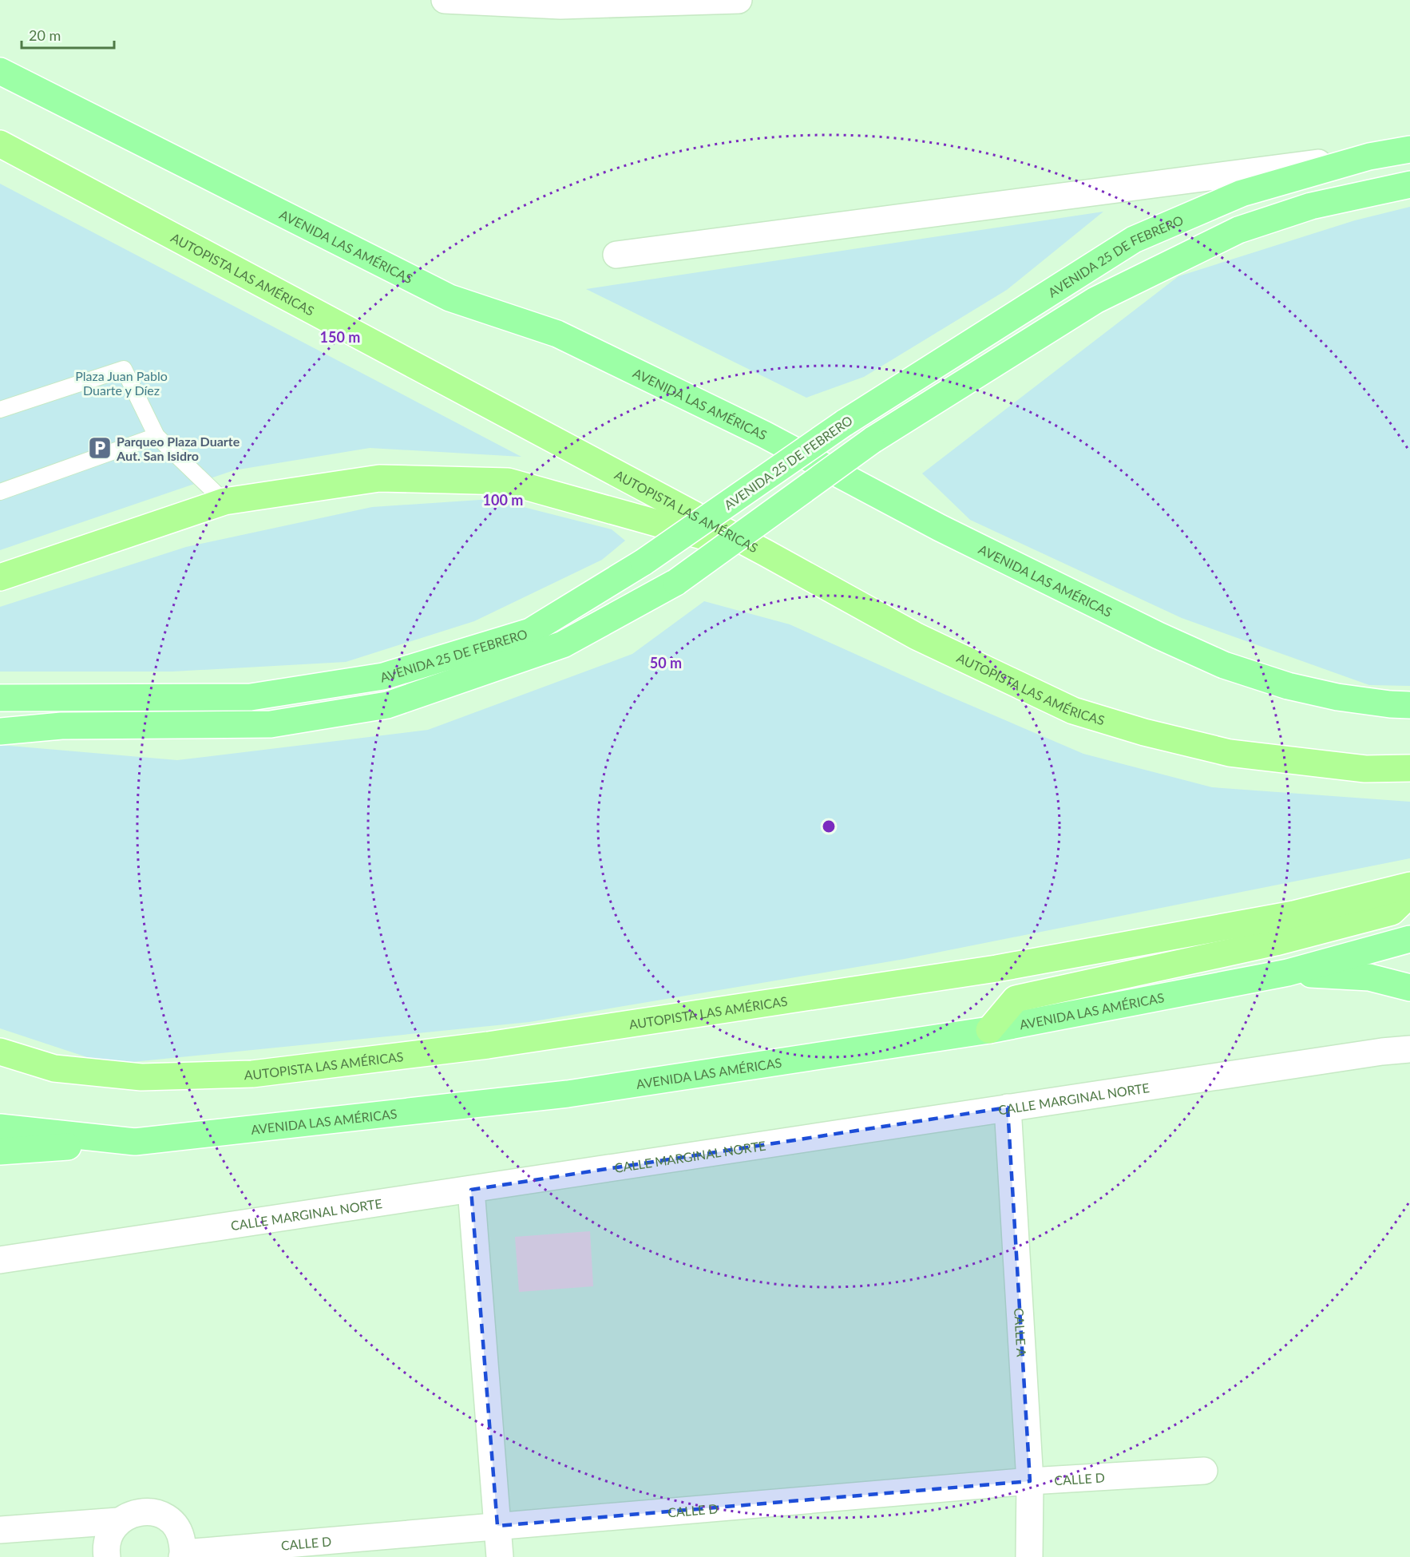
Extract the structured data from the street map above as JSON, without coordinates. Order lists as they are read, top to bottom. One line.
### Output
{"streets":{"highway":["AUTOPISTA LAS AMÉRICAS"],"main road":["AVENIDA LAS AMÉRICAS","AVENIDA 25 DE FEBRERO"],"street":["CALLE MARGINAL NORTE","CALLE A","CALLE D"]},"crossings":[["CALLE MARGINAL NORTE","CALLE A"],["CALLE A","CALLE D"]],"parks":["Plaza Juan Pablo Duarte y Díez"],"places":{"parking":["Parqueo Plaza Duarte Aut. San Isidro"]},"scale_bar":"20 m","rings":["150 m","100 m","50 m"]}
